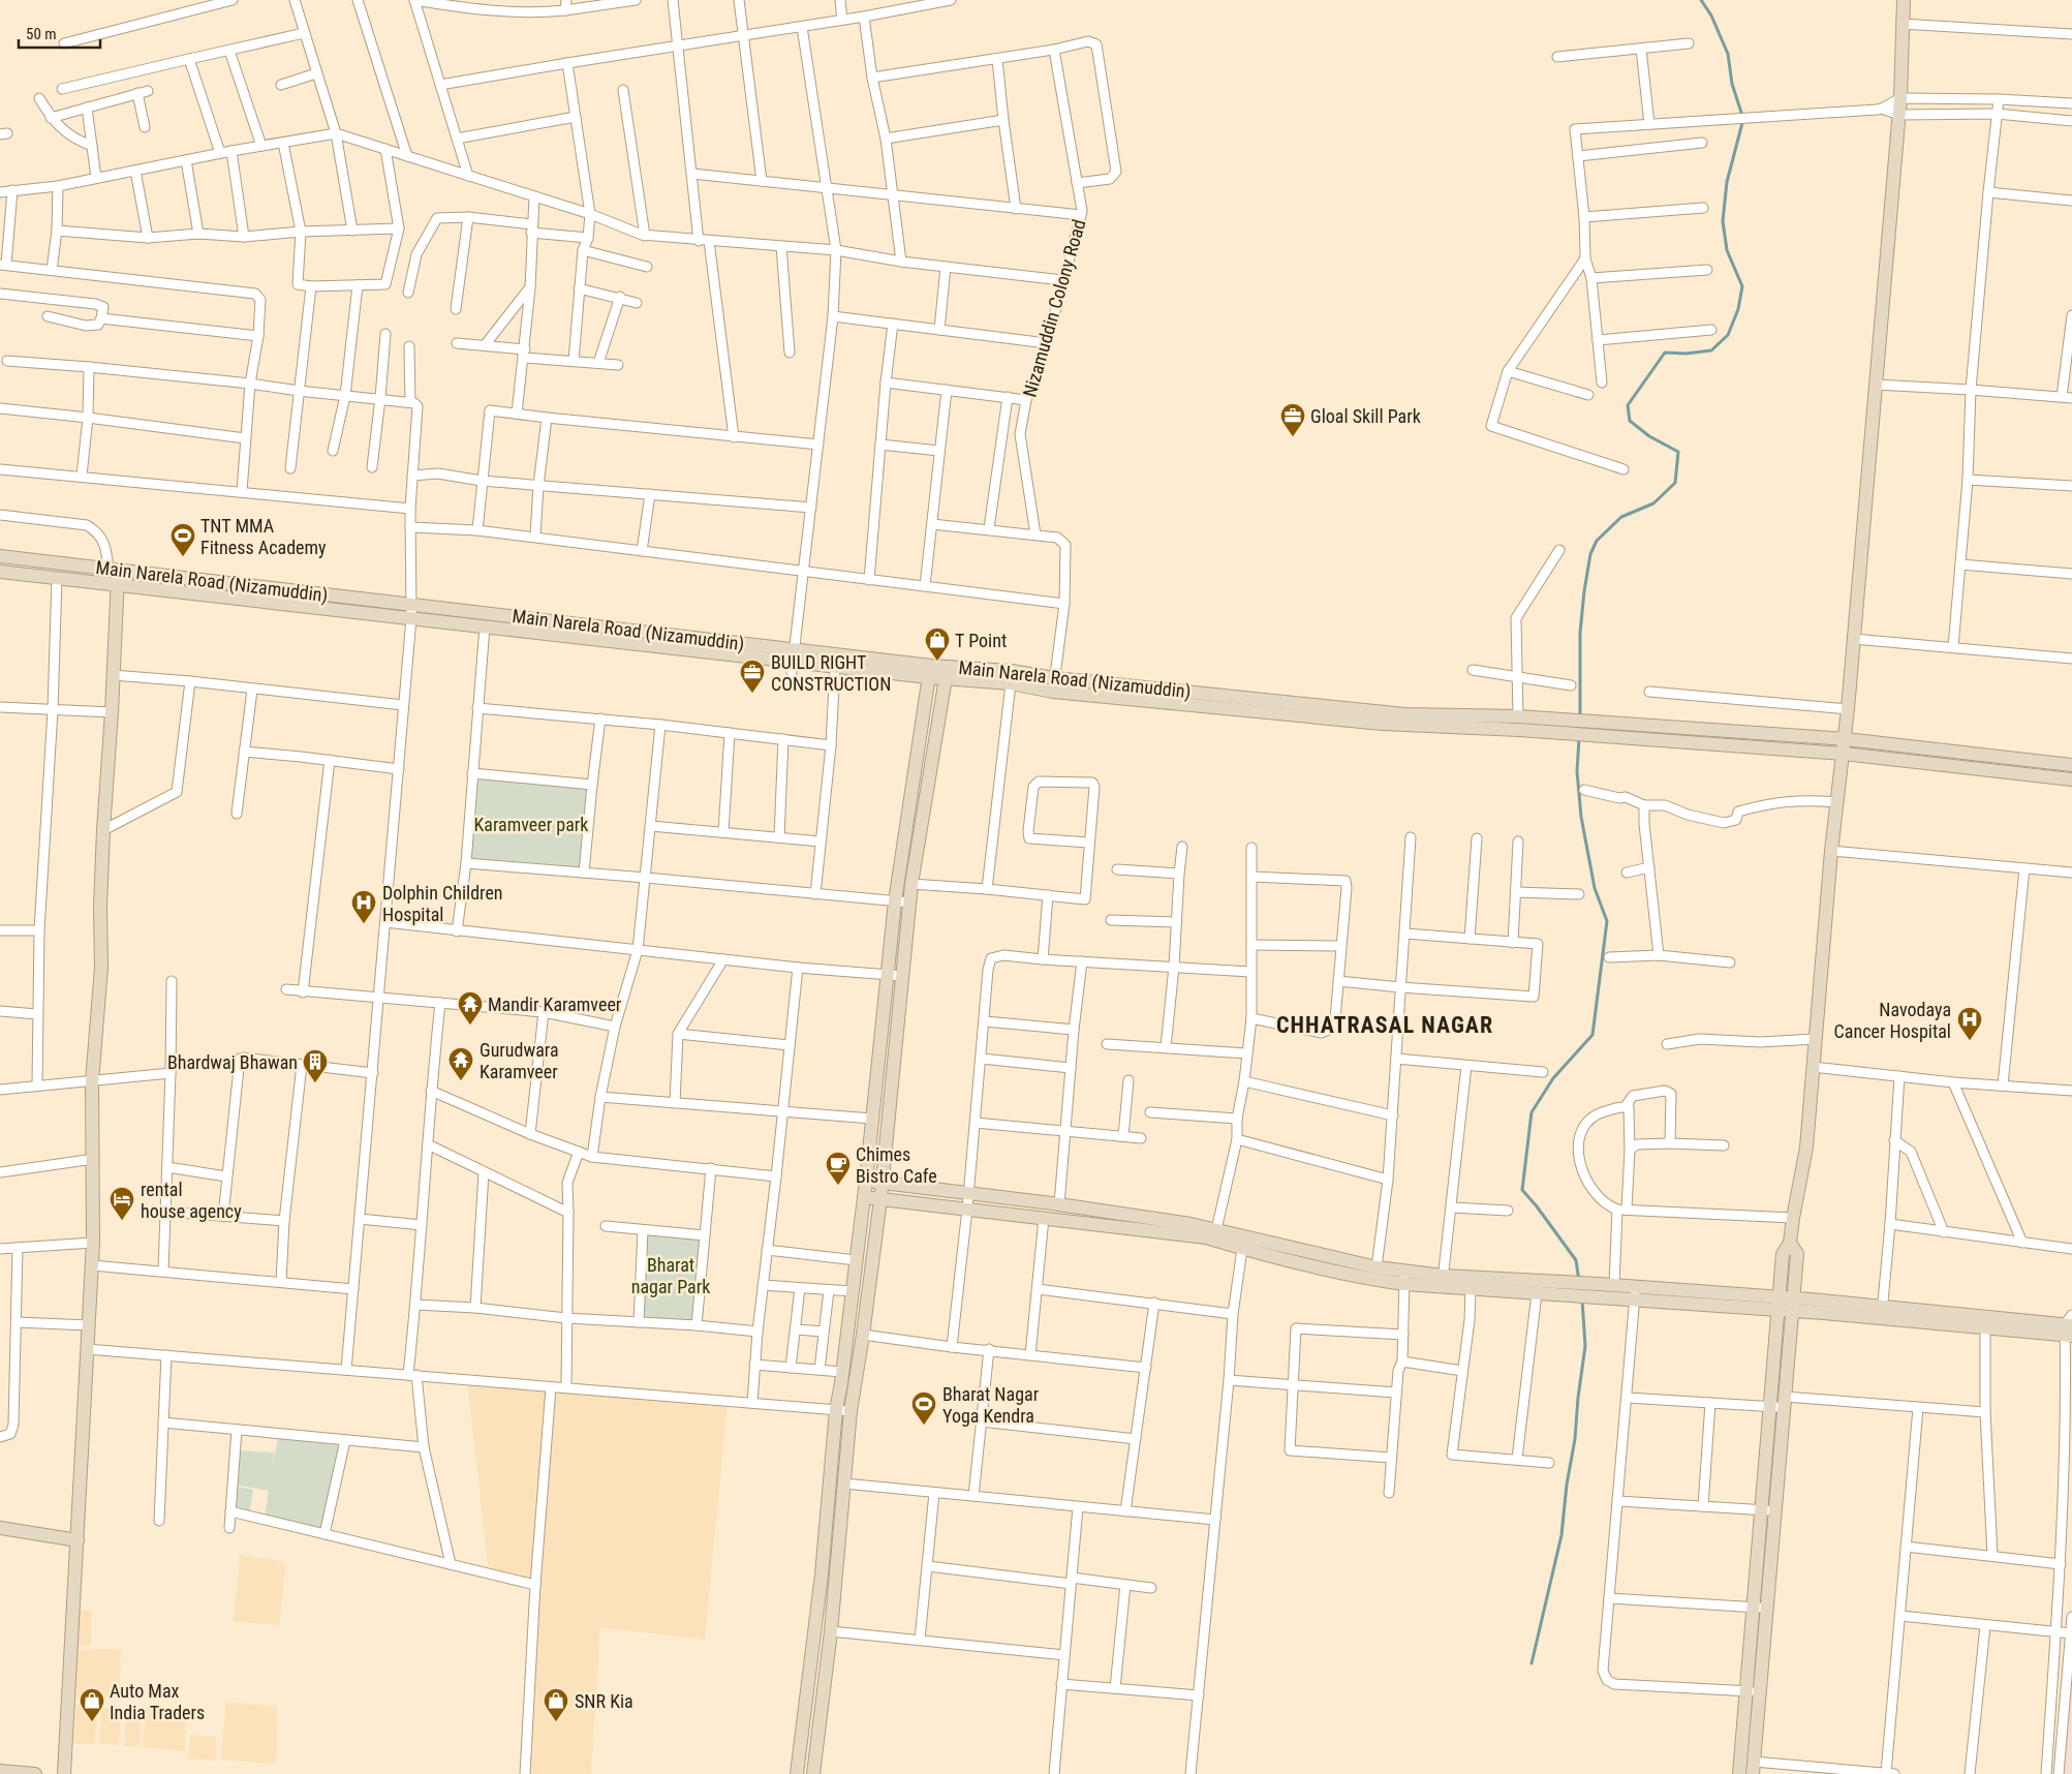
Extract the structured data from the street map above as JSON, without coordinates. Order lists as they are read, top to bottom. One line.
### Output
{"streets":{"street":["Nizamuddin Colony Road","Main Narela Road (Nizamuddin)"]},"districts":["CHHATRASAL NAGAR"],"parks":["Karamveer park","Bharat nagar Park"],"places":{"office":["Gloal Skill Park","BUILD RIGHT CONSTRUCTION"],"sports":["TNT MMA Fitness Academy","Bharat Nagar Yoga Kendra"],"shop":["T Point","Auto Max India Traders","SNR Kia"],"hospital":["Dolphin Children Hospital","Navodaya Cancer Hospital"],"temple":["Mandir Karamveer","Gurudwara Karamveer"],"building":["Bhardwaj Bhawan"],"cafe":["Chimes Bistro Cafe"],"hotel":["rental house agency"]},"scale_bar":"50 m"}
